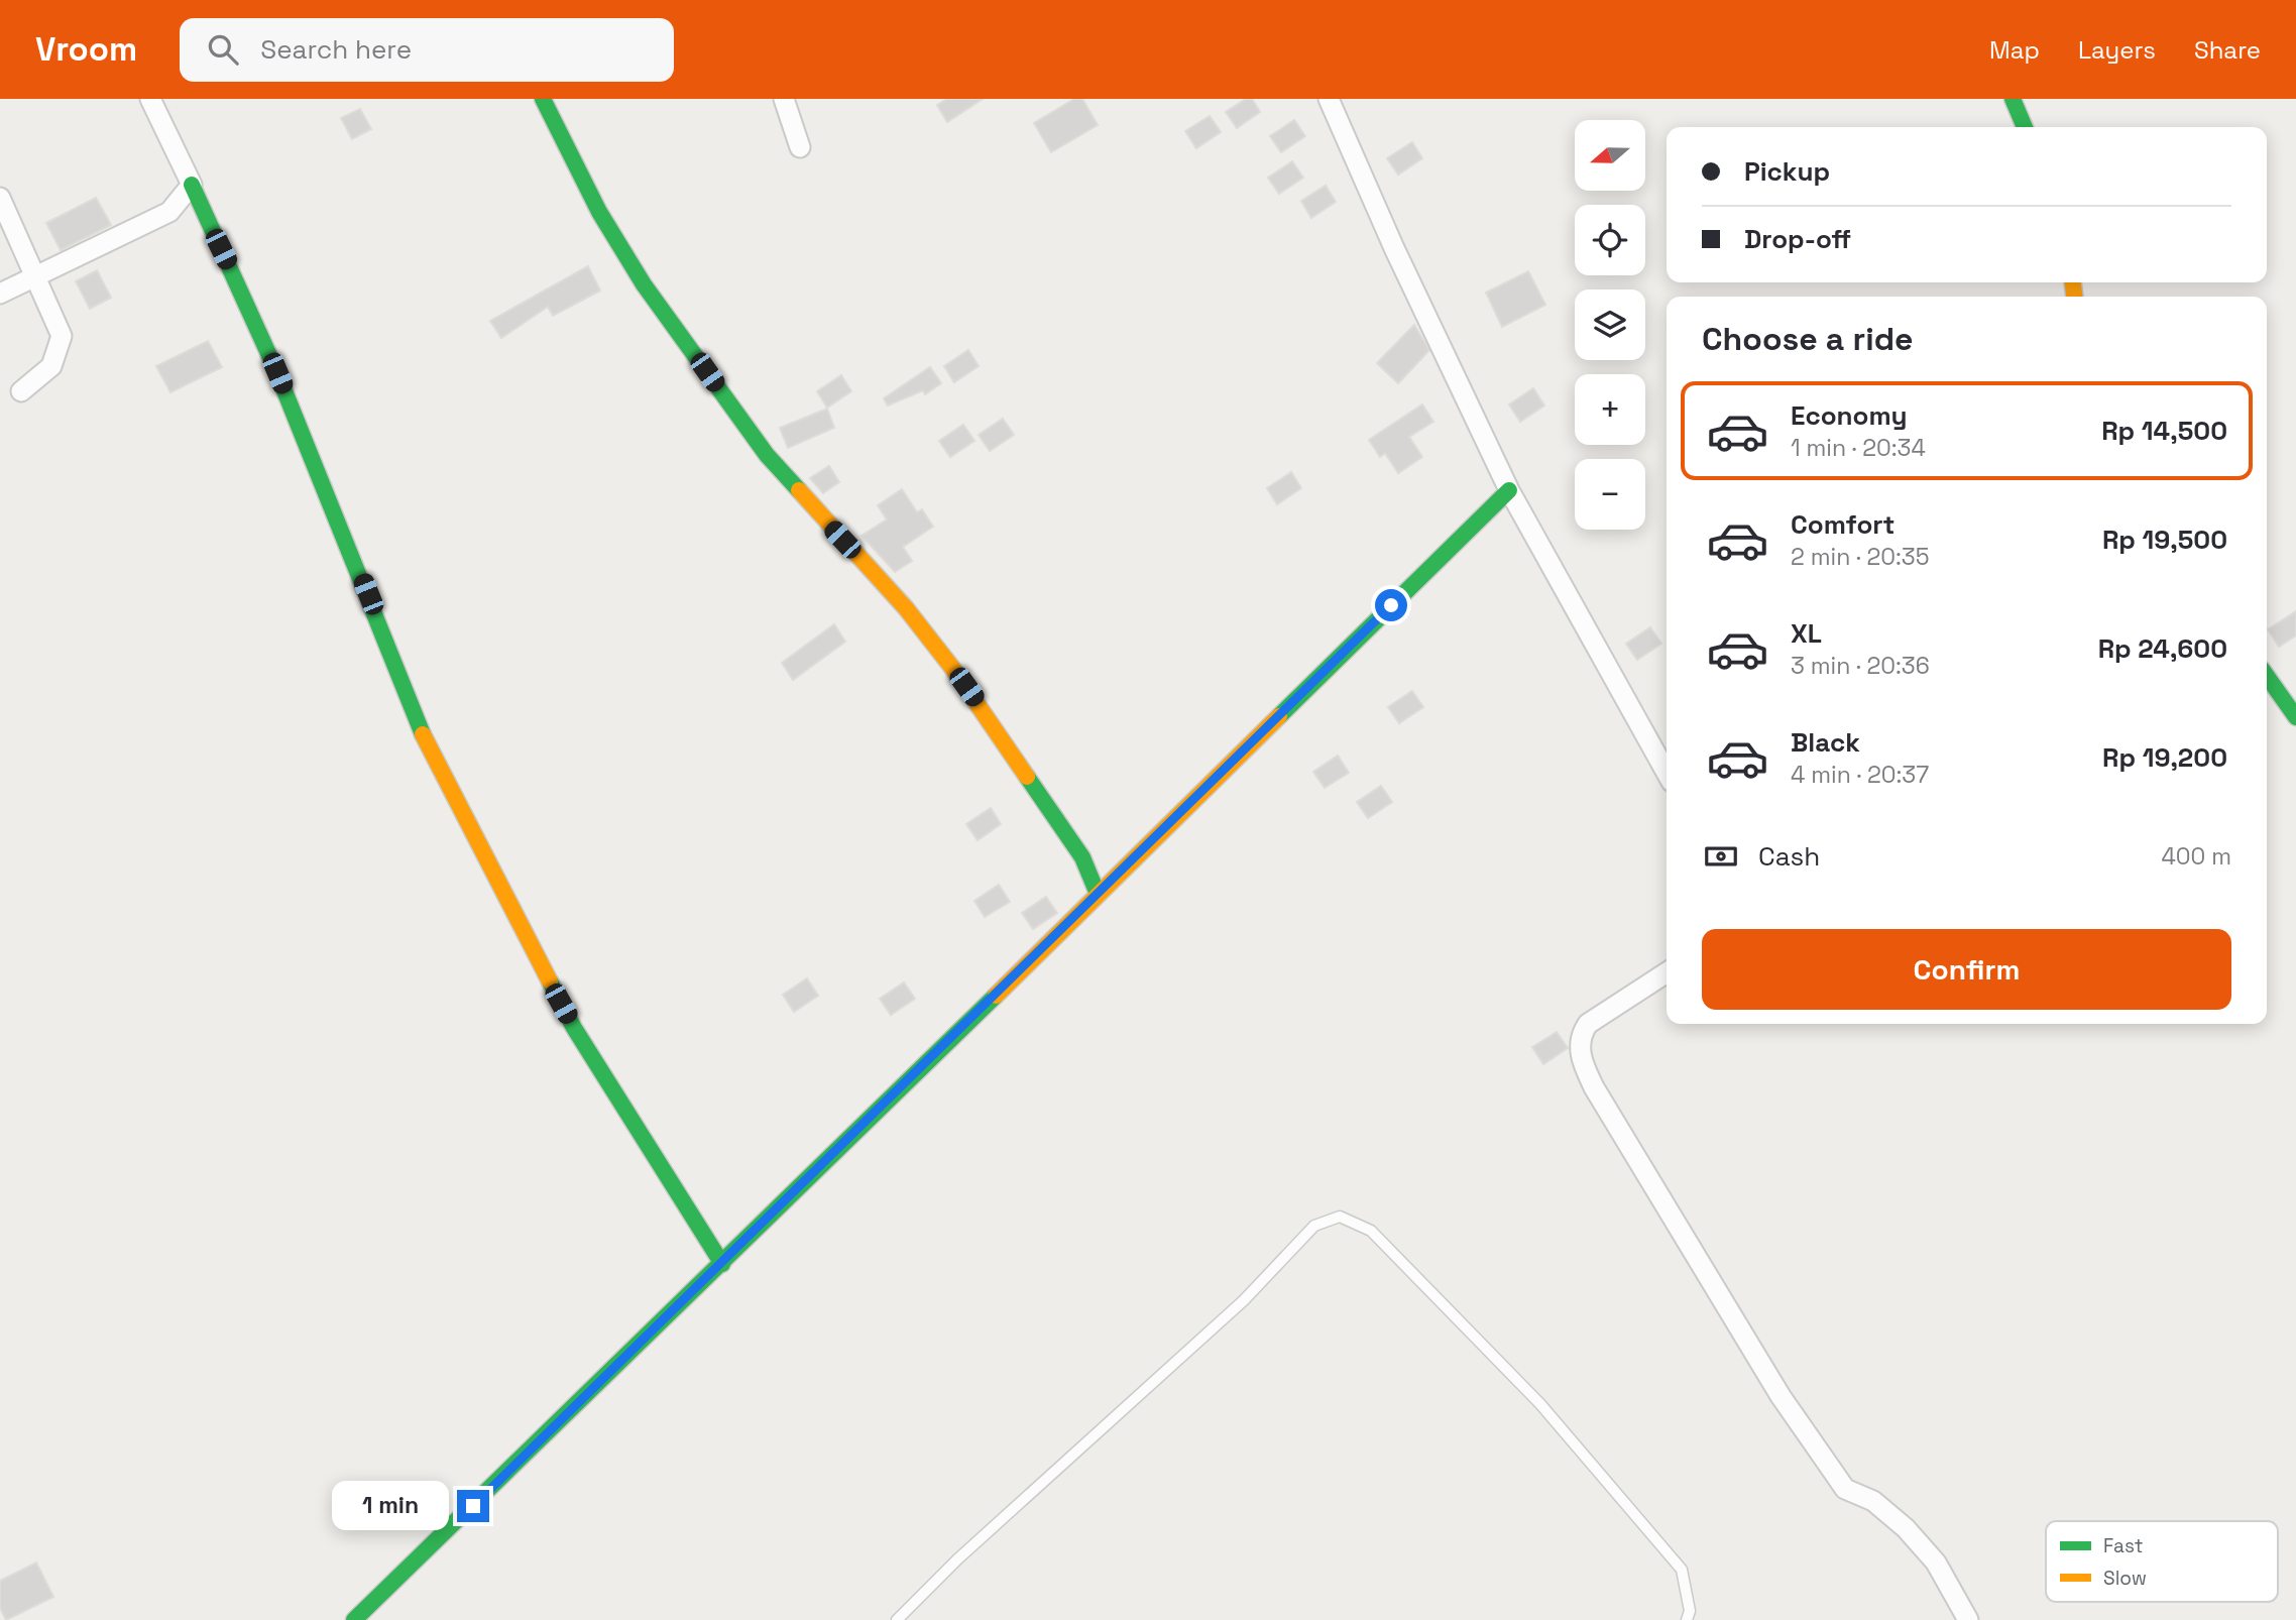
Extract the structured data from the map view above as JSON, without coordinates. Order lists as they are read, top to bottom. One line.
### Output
{"legend":["Fast","Slow"],"north":"left","page":{"header":"Vroom","search":"Search here","nav":["Map","Layers","Share"],"map_buttons":["+","−"],"banner":["Pickup","Drop-off"],"heading":"Choose a ride","list":[{"name":"Economy","note":"1 min · 20:34","value":"Rp 14,500"},{"name":"Comfort","note":"2 min · 20:35","value":"Rp 19,500"},{"name":"XL","note":"3 min · 20:36","value":"Rp 24,600"},{"name":"Black","note":"4 min · 20:37","value":"Rp 19,200"}],"pay":["Cash","400 m"],"buttons":"Confirm","bubble":"1 min"}}
